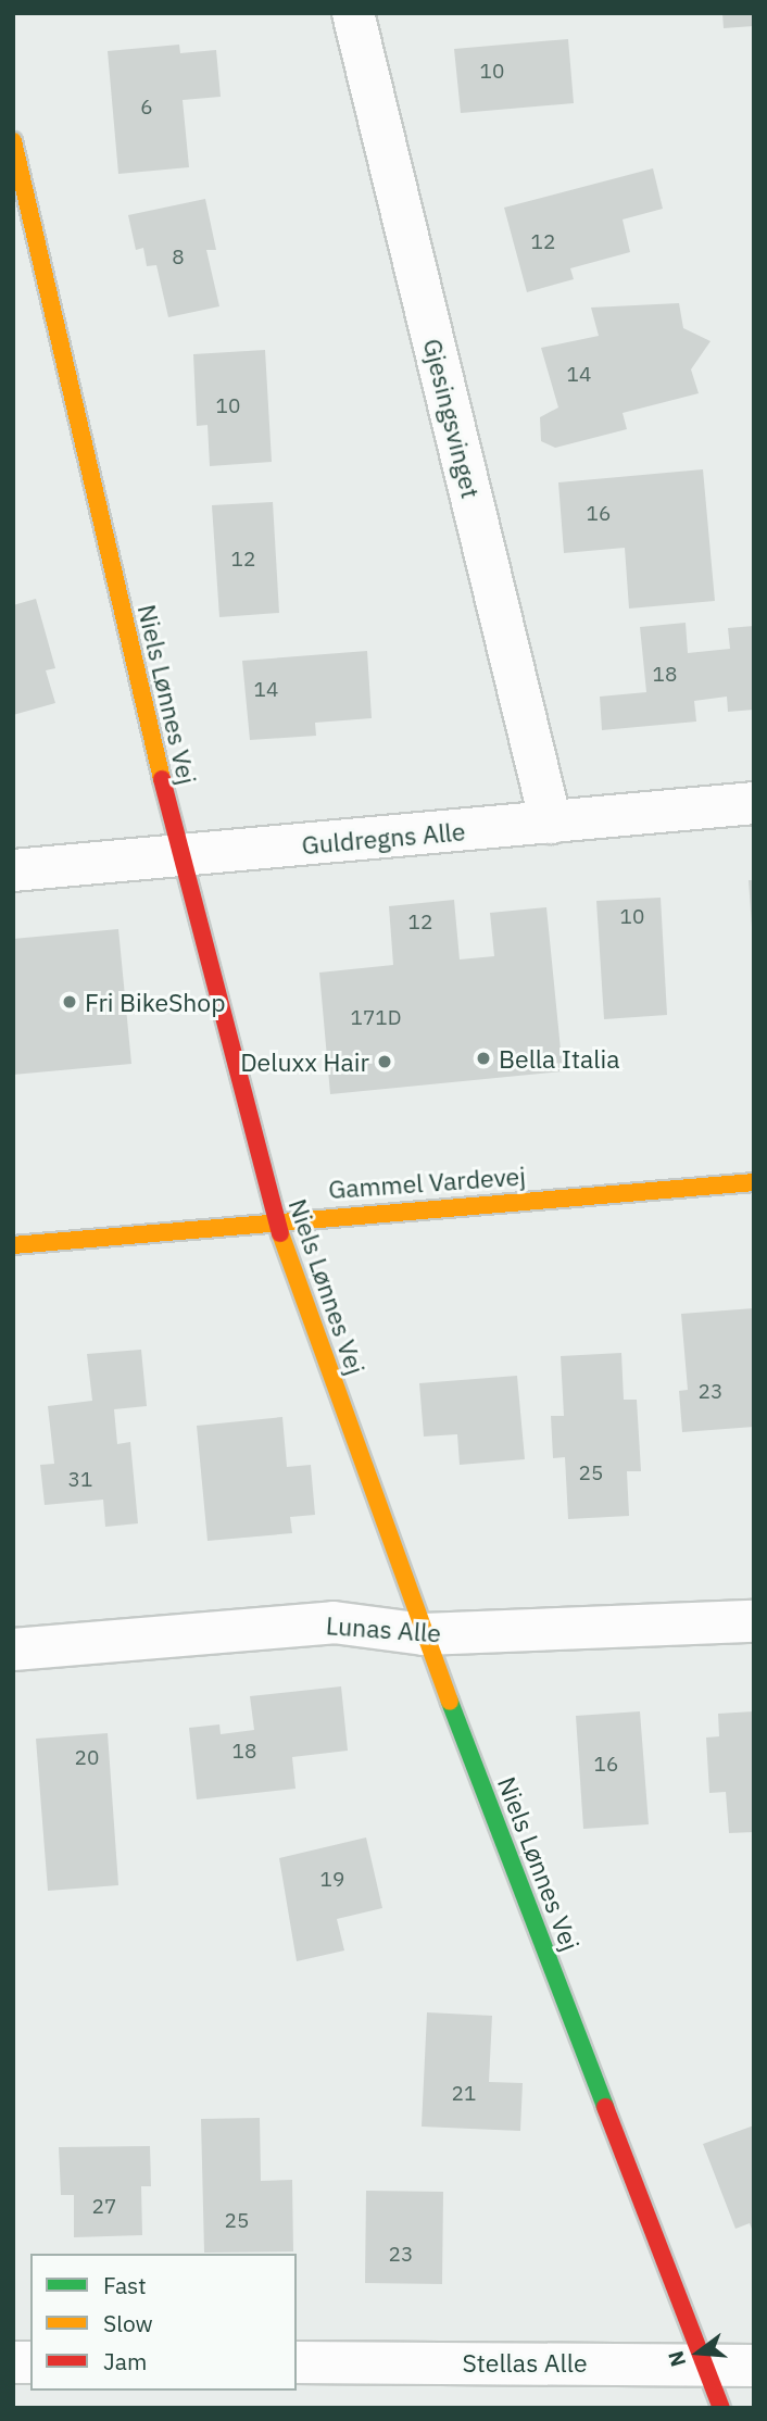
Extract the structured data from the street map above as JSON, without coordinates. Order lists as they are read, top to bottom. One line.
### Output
{"streets":{"street":["Gjesingsvinget","Niels Lønnes Vej","Guldregns Alle","Gammel Vardevej","Lunas Alle","Stellas Alle"]},"crossings":[["Gjesingsvinget","Guldregns Alle"],["Niels Lønnes Vej","Guldregns Alle"],["Niels Lønnes Vej","Gammel Vardevej"],["Niels Lønnes Vej","Lunas Alle"],["Niels Lønnes Vej","Stellas Alle"]],"places":["Fri BikeShop","Bella Italia","Deluxx Hair"],"house_numbers":["10","6","12","8","14","10","16","12","18","14","10","12","171D","23","25","31","18","20","16","19","21","27","25","23"],"legend":["Fast","Slow","Jam"],"north":"left"}
